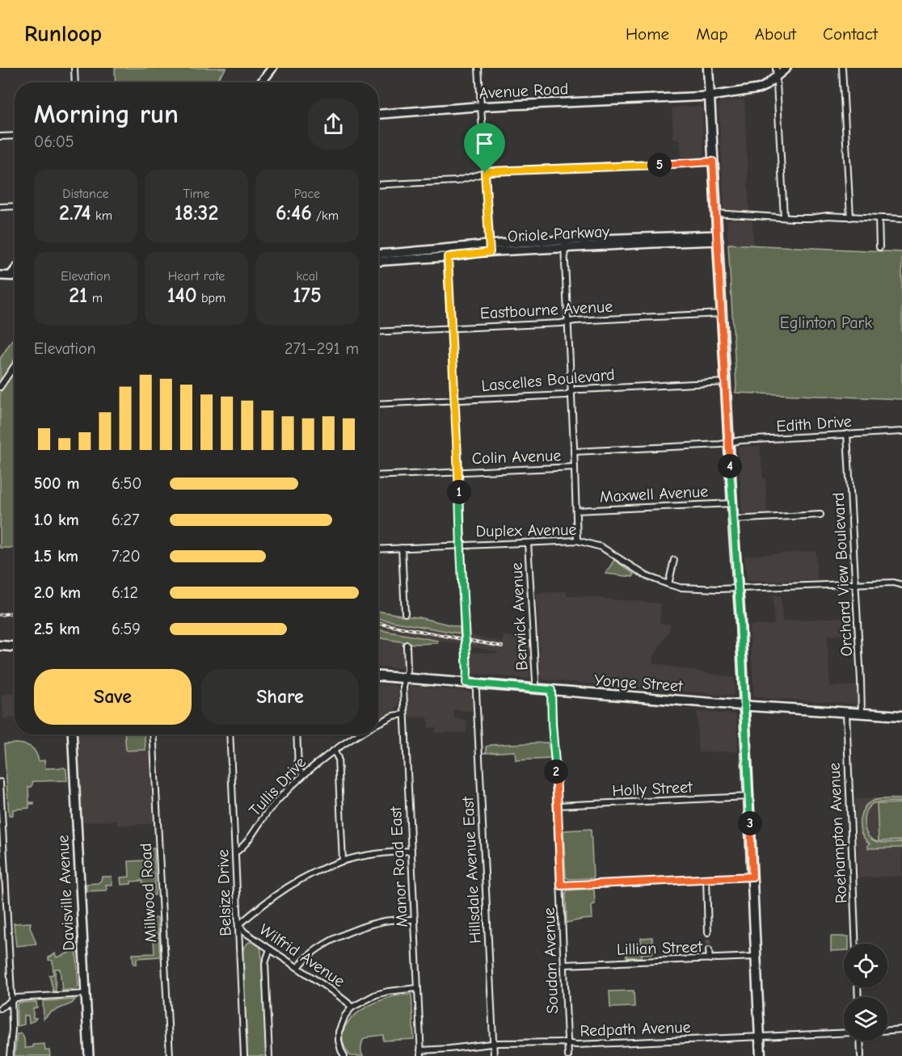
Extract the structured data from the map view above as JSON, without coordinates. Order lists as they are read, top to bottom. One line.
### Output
{"streets":{"main road":["Yonge Street"],"street":["Avenue Road","Oriole Parkway","Eastbourne Avenue","Lascelles Boulevard","Edith Drive","Colin Avenue","Maxwell Avenue","Duplex Avenue","Orchard View Boulevard","Berwick Avenue","Tullis Drive","Holly Street","Roehampton Avenue","Manor Road East","Hillsdale Avenue East","Davisville Avenue","Millwood Road","Belsize Drive","Lillian Street","Wilfrid Avenue","Soudan Avenue","Redpath Avenue"]},"crossings":[["Edith Drive","Colin Avenue"],["Edith Drive","Orchard View Boulevard"],["Duplex Avenue","Orchard View Boulevard"],["Duplex Avenue","Berwick Avenue"],["Orchard View Boulevard","Yonge Street"],["Berwick Avenue","Yonge Street"],["Yonge Street","Roehampton Avenue"],["Yonge Street","Manor Road East"],["Yonge Street","Hillsdale Avenue East"],["Yonge Street","Soudan Avenue"],["Tullis Drive","Belsize Drive"],["Holly Street","Soudan Avenue"],["Manor Road East","Redpath Avenue"],["Hillsdale Avenue East","Redpath Avenue"],["Belsize Drive","Wilfrid Avenue"],["Lillian Street","Soudan Avenue"],["Soudan Avenue","Redpath Avenue"]],"parks":["Eglinton Park"],"page":{"header":"Runloop","nav":["Home","Map","About","Contact"],"heading":["Morning run","06:05"],"pins":["5","4","1","2","3"],"stats":[["Distance","2.74 km"],["Time","18:32"],["Pace","6:46 /km"],["Elevation","21 m"],["Heart rate","140 bpm"],["kcal","175"]],"chart":["Elevation","271–291 m"],"list":[{"name":"500 m","note":"6:50"},{"name":"1.0 km","note":"6:27"},{"name":"1.5 km","note":"7:20"},{"name":"2.0 km","note":"6:12"},{"name":"2.5 km","note":"6:59"}],"buttons":["Save","Share"]}}
